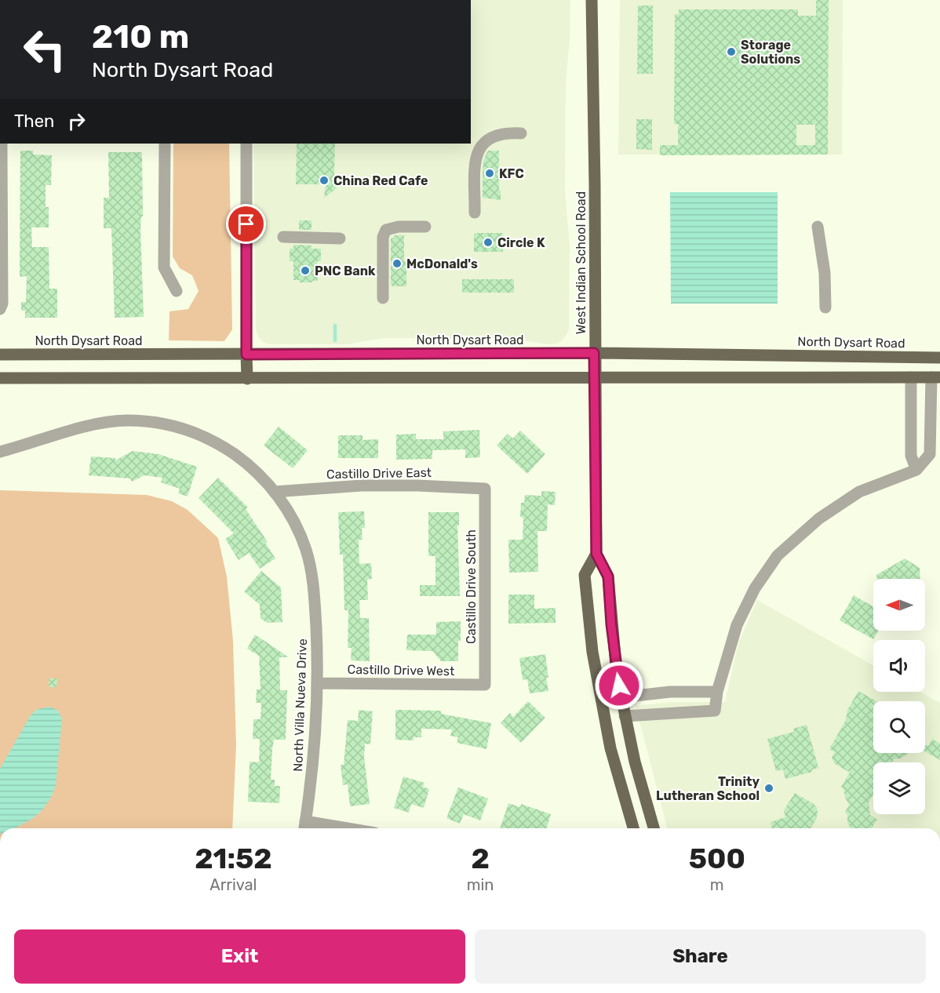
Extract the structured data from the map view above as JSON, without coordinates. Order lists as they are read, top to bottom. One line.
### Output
{"streets":{"main road":["West Indian School Road","North Dysart Road"],"street":["Castillo Drive East","Castillo Drive South","Castillo Drive West","North Villa Nueva Drive"]},"crossings":[["West Indian School Road","North Dysart Road"],["Castillo Drive East","Castillo Drive South"],["Castillo Drive East","North Villa Nueva Drive"],["Castillo Drive South","Castillo Drive West"],["Castillo Drive West","North Villa Nueva Drive"]],"places":["Storage Solutions","KFC","China Red Cafe","Circle K","McDonald's","PNC Bank","Trinity Lutheran School"],"north":"left","page":{"turn":["210 m","North Dysart Road"],"then":"Then","eta":["21:52","Arrival","2","min","500","m"],"buttons":["Exit","Share"]}}
